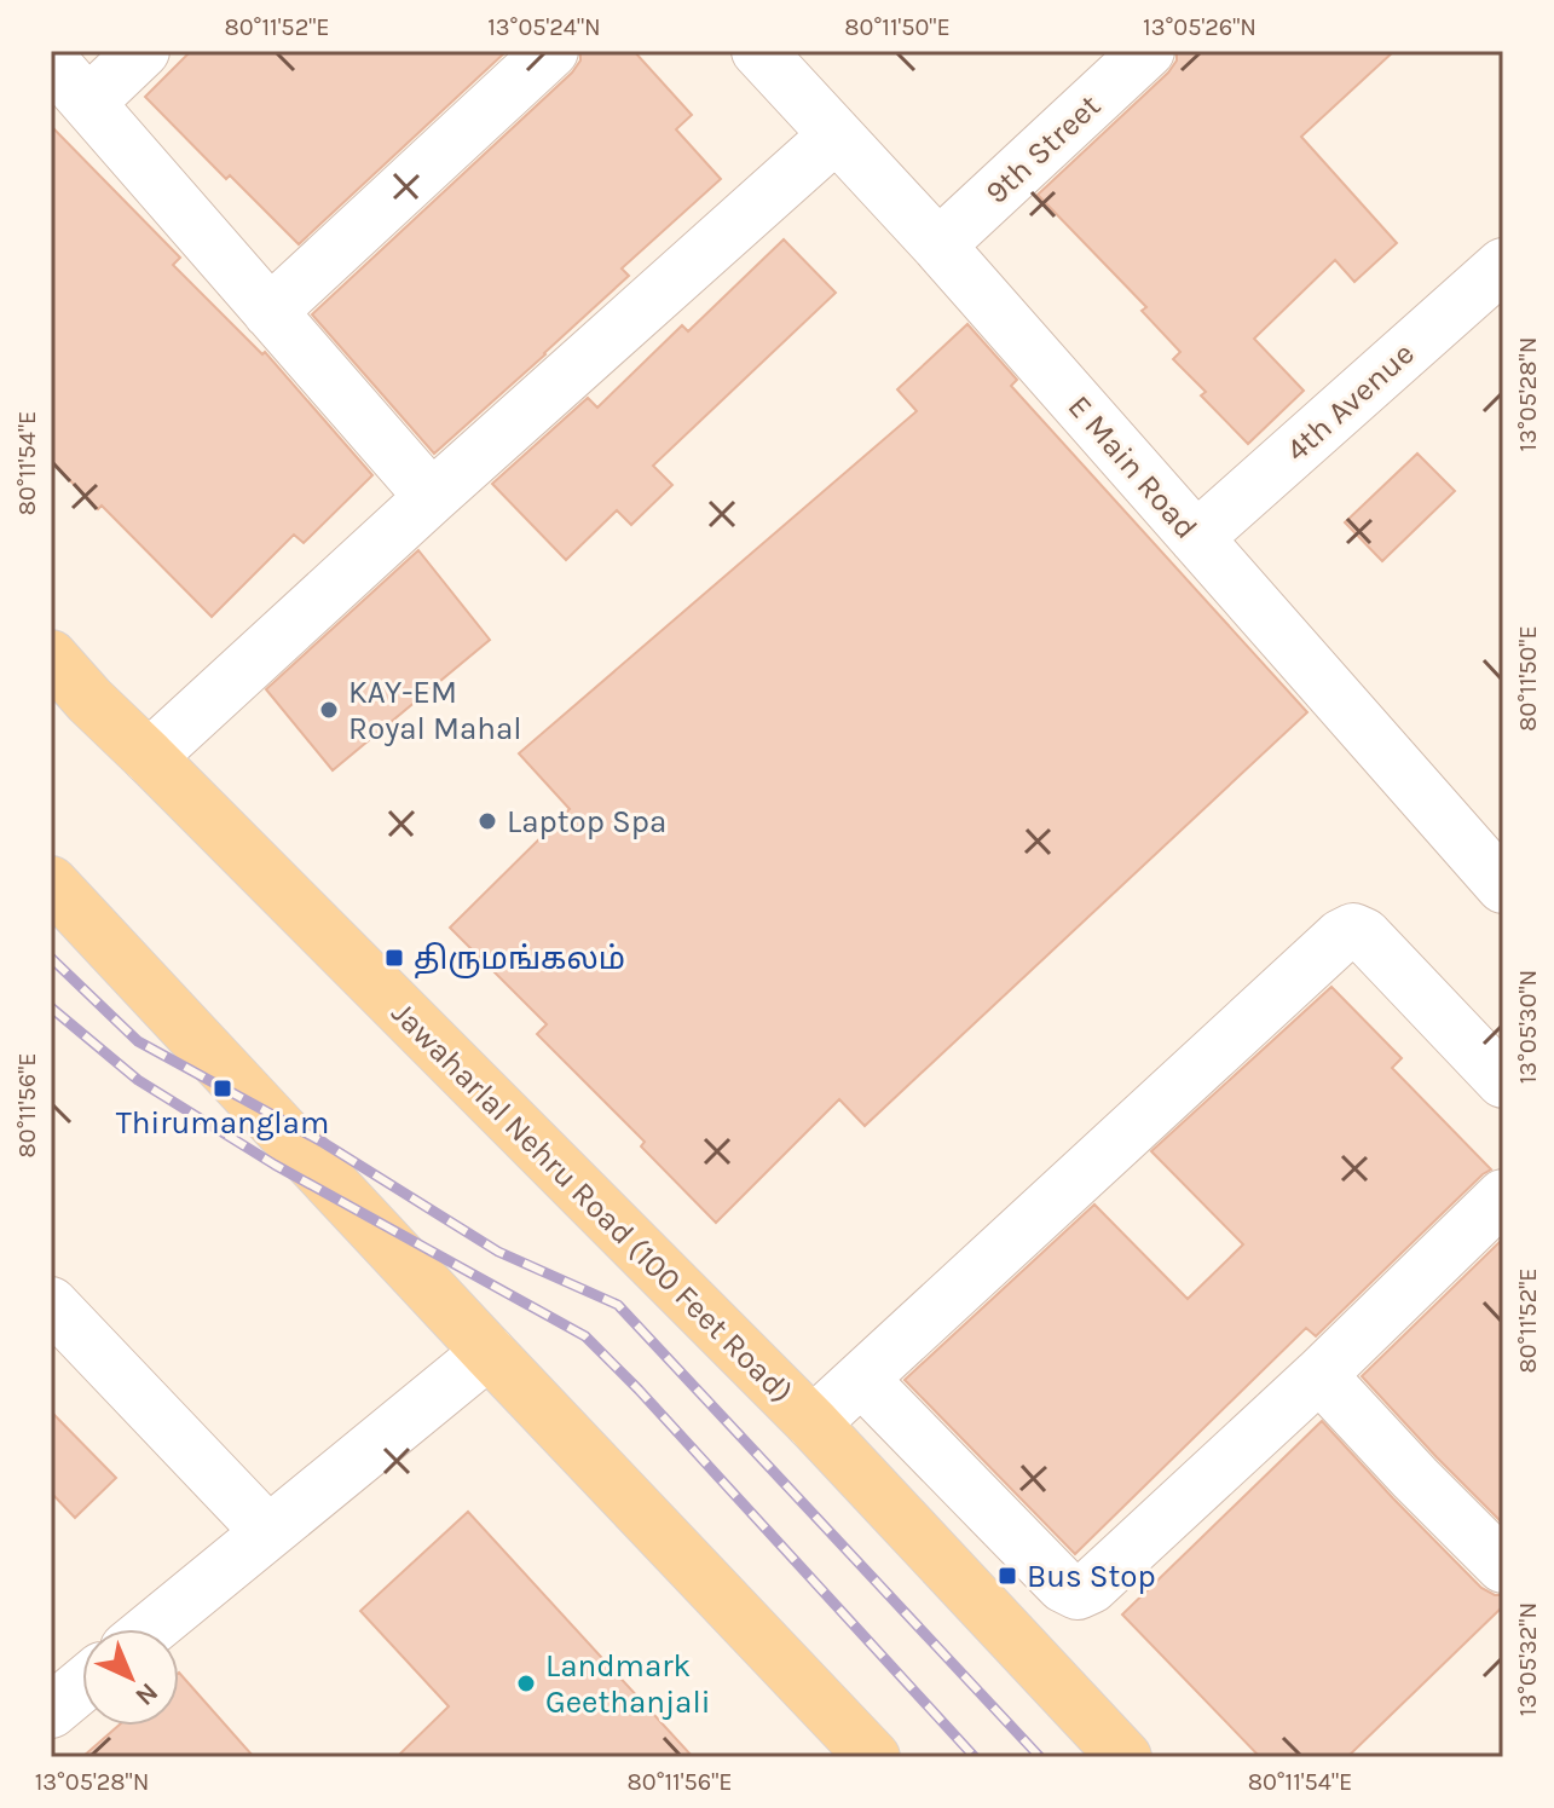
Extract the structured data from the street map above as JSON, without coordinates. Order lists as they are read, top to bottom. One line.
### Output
{"streets":{"main road":["Jawaharlal Nehru Road (100 Feet Road)"],"street":["9th Street","4th Avenue","E Main Road"]},"crossings":[["9th Street","E Main Road"],["4th Avenue","E Main Road"]],"places":{"other":["KAY-EM Royal Mahal","Laptop Spa","Landmark Geethanjali"],"transit":["திருமங்கலம்","Thirumanglam","Bus Stop"]},"north":"bottom right","coordinates":["80°11'52\"E","13°05'24\"N","80°11'50\"E","13°05'26\"N","13°05'28\"N","80°11'54\"E","13°05'30\"N","80°11'56\"E","13°05'32\"N"]}
